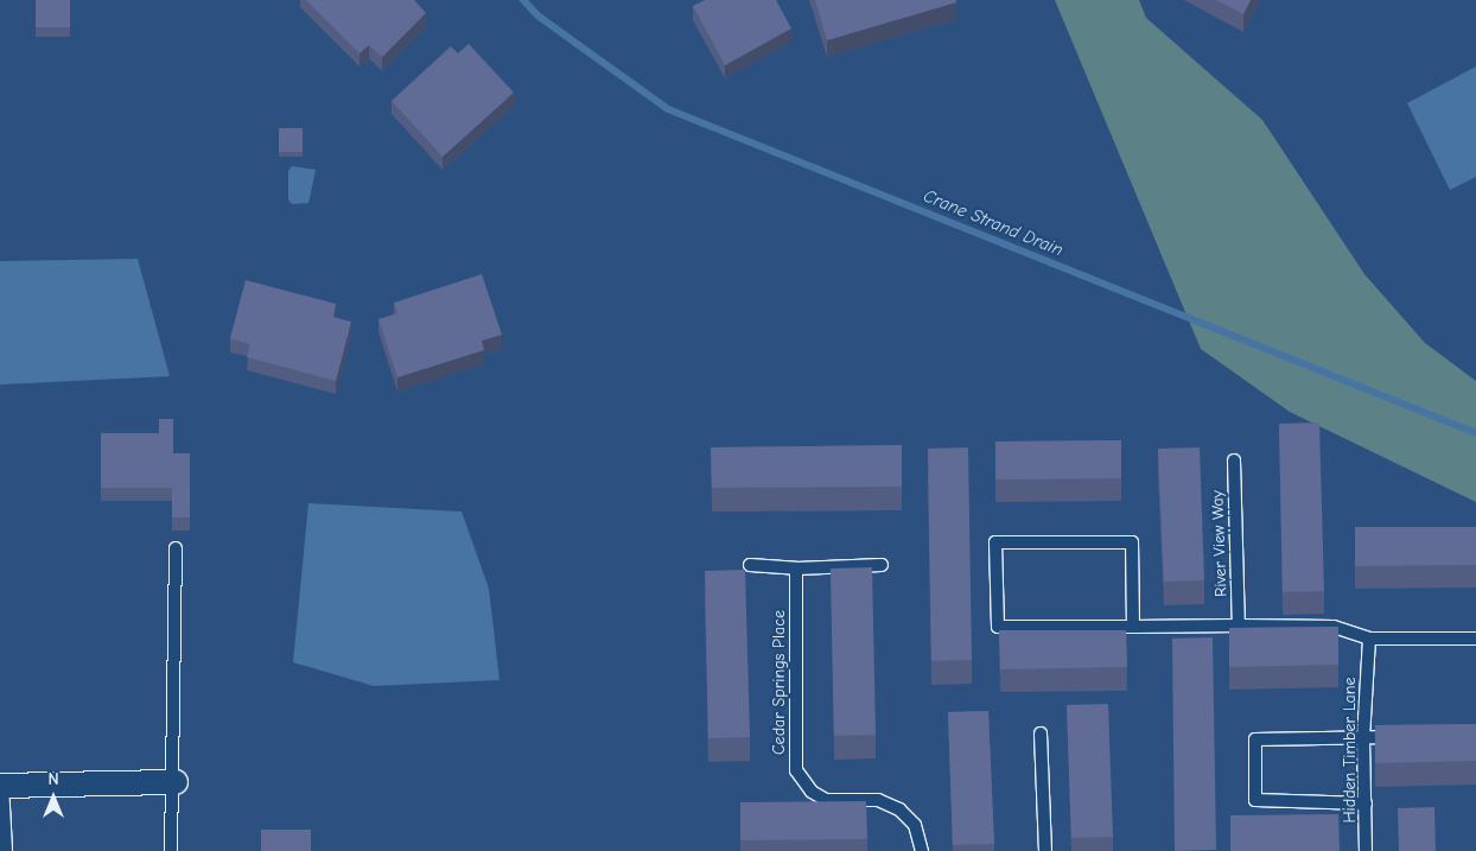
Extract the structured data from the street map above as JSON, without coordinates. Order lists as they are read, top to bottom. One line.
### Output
{"streets":{"lane":["River View Way","Cedar Springs Place","Hidden Timber Lane"]},"water":["Crane Strand Drain"],"north":"top"}
